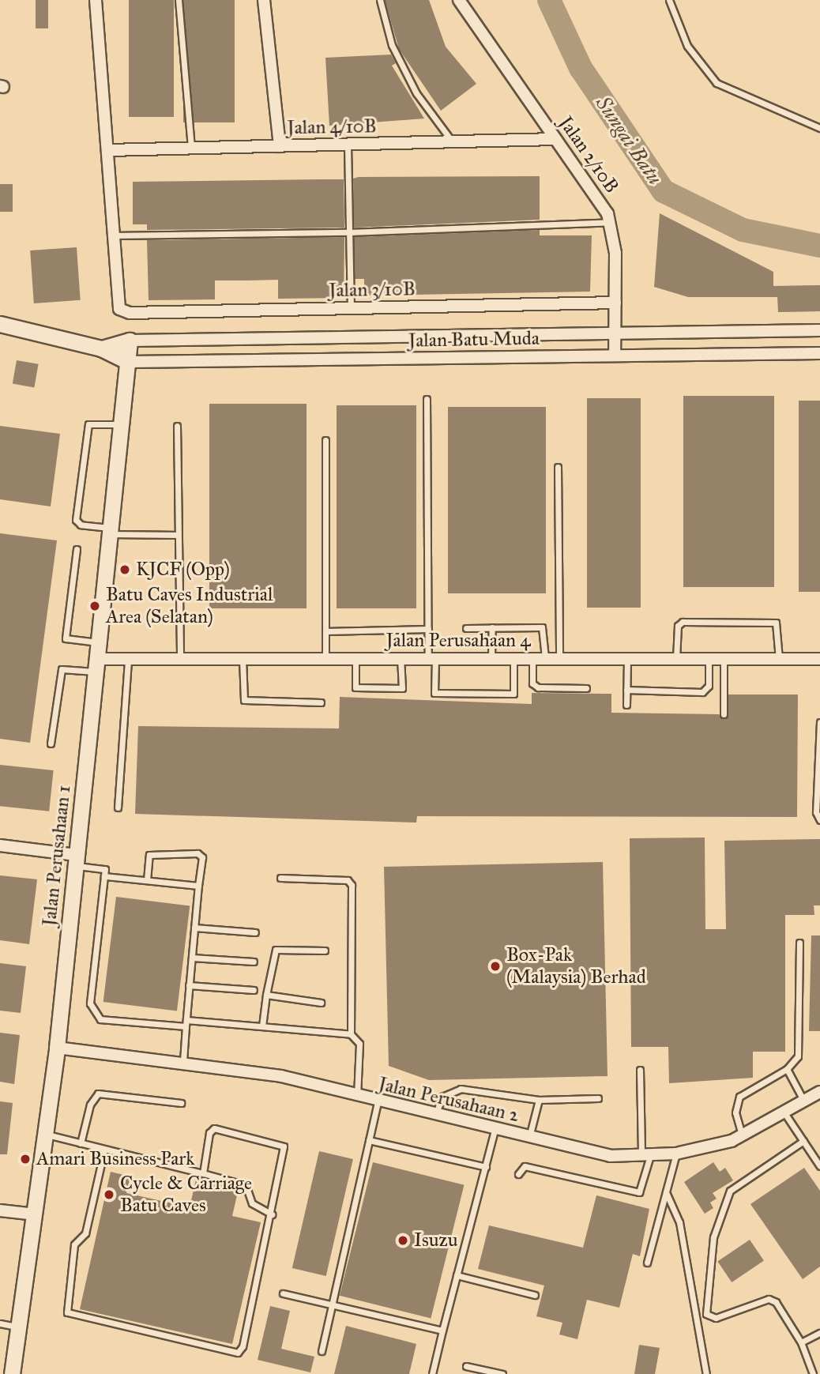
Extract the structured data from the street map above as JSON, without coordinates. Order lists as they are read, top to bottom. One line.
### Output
{"streets":{"street":["Jalan 4/10B","Jalan 2/10B","Jalan 3/10B","Jalan Batu Muda","Jalan Perusahaan 4","Jalan Perusahaan 1","Jalan Perusahaan 2"]},"crossings":[["Jalan 4/10B","Jalan 2/10B"],["Jalan 2/10B","Jalan 3/10B"],["Jalan 2/10B","Jalan Batu Muda"],["Jalan Batu Muda","Jalan Perusahaan 1"],["Jalan Perusahaan 4","Jalan Perusahaan 1"],["Jalan Perusahaan 1","Jalan Perusahaan 2"]],"water":["Sungai Batu"],"places":["KJCF (Opp)","Batu Caves Industrial Area (Selatan)","Box-Pak (Malaysia) Berhad","Amari Business Park","Cycle & Carriage Batu Caves","Isuzu"]}
